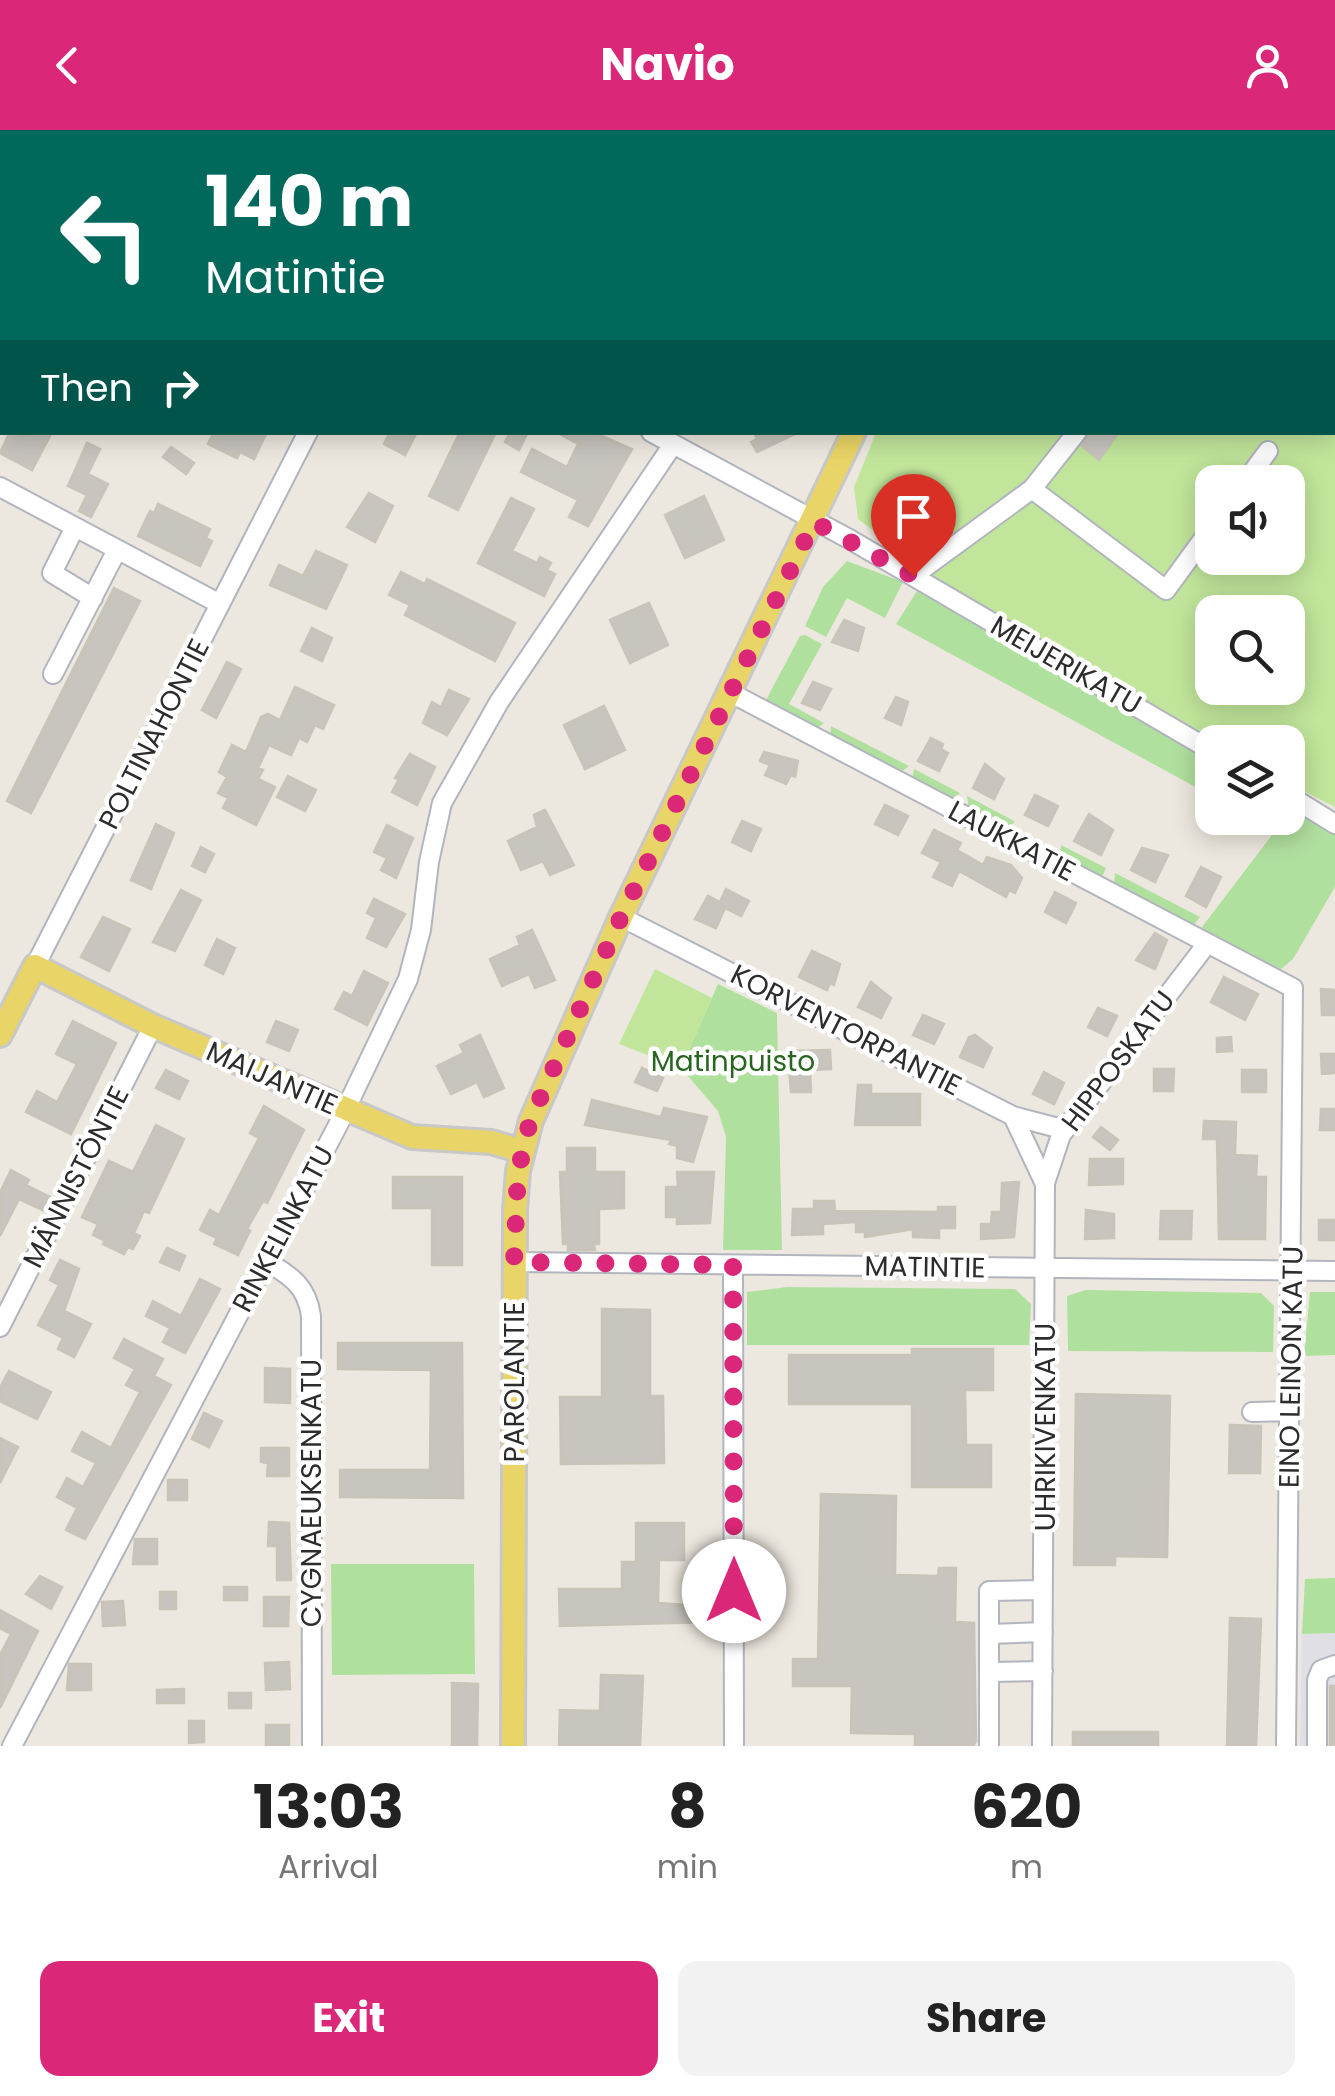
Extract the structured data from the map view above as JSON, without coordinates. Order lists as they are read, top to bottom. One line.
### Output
{"streets":{"main road":["POLTINAHONTIE","MAIJANTIE","PAROLANTIE"],"street":["MEIJERIKATU","LAUKKATIE","KORVENTORPANTIE","HIPPOSKATU","MÄNNISTÖNTIE","RINKELINKATU","MATINTIE","EINO LEINON KATU","UHRIKIVENKATU","CYGNAEUKSENKATU"]},"crossings":[["MEIJERIKATU","RINKELINKATU"],["MEIJERIKATU","PAROLANTIE"],["POLTINAHONTIE","MAIJANTIE"],["LAUKKATIE","HIPPOSKATU"],["LAUKKATIE","EINO LEINON KATU"],["LAUKKATIE","PAROLANTIE"],["KORVENTORPANTIE","HIPPOSKATU"],["KORVENTORPANTIE","PAROLANTIE"],["KORVENTORPANTIE","UHRIKIVENKATU"],["HIPPOSKATU","UHRIKIVENKATU"],["MAIJANTIE","MÄNNISTÖNTIE"],["MAIJANTIE","RINKELINKATU"],["MAIJANTIE","PAROLANTIE"],["RINKELINKATU","CYGNAEUKSENKATU"],["MATINTIE","EINO LEINON KATU"],["MATINTIE","PAROLANTIE"],["MATINTIE","UHRIKIVENKATU"]],"parks":["Matinpuisto"],"page":{"header":"Navio","turn":["140 m","Matintie"],"then":"Then","eta":["13:03","Arrival","8","min","620","m"],"buttons":["Exit","Share"]}}
